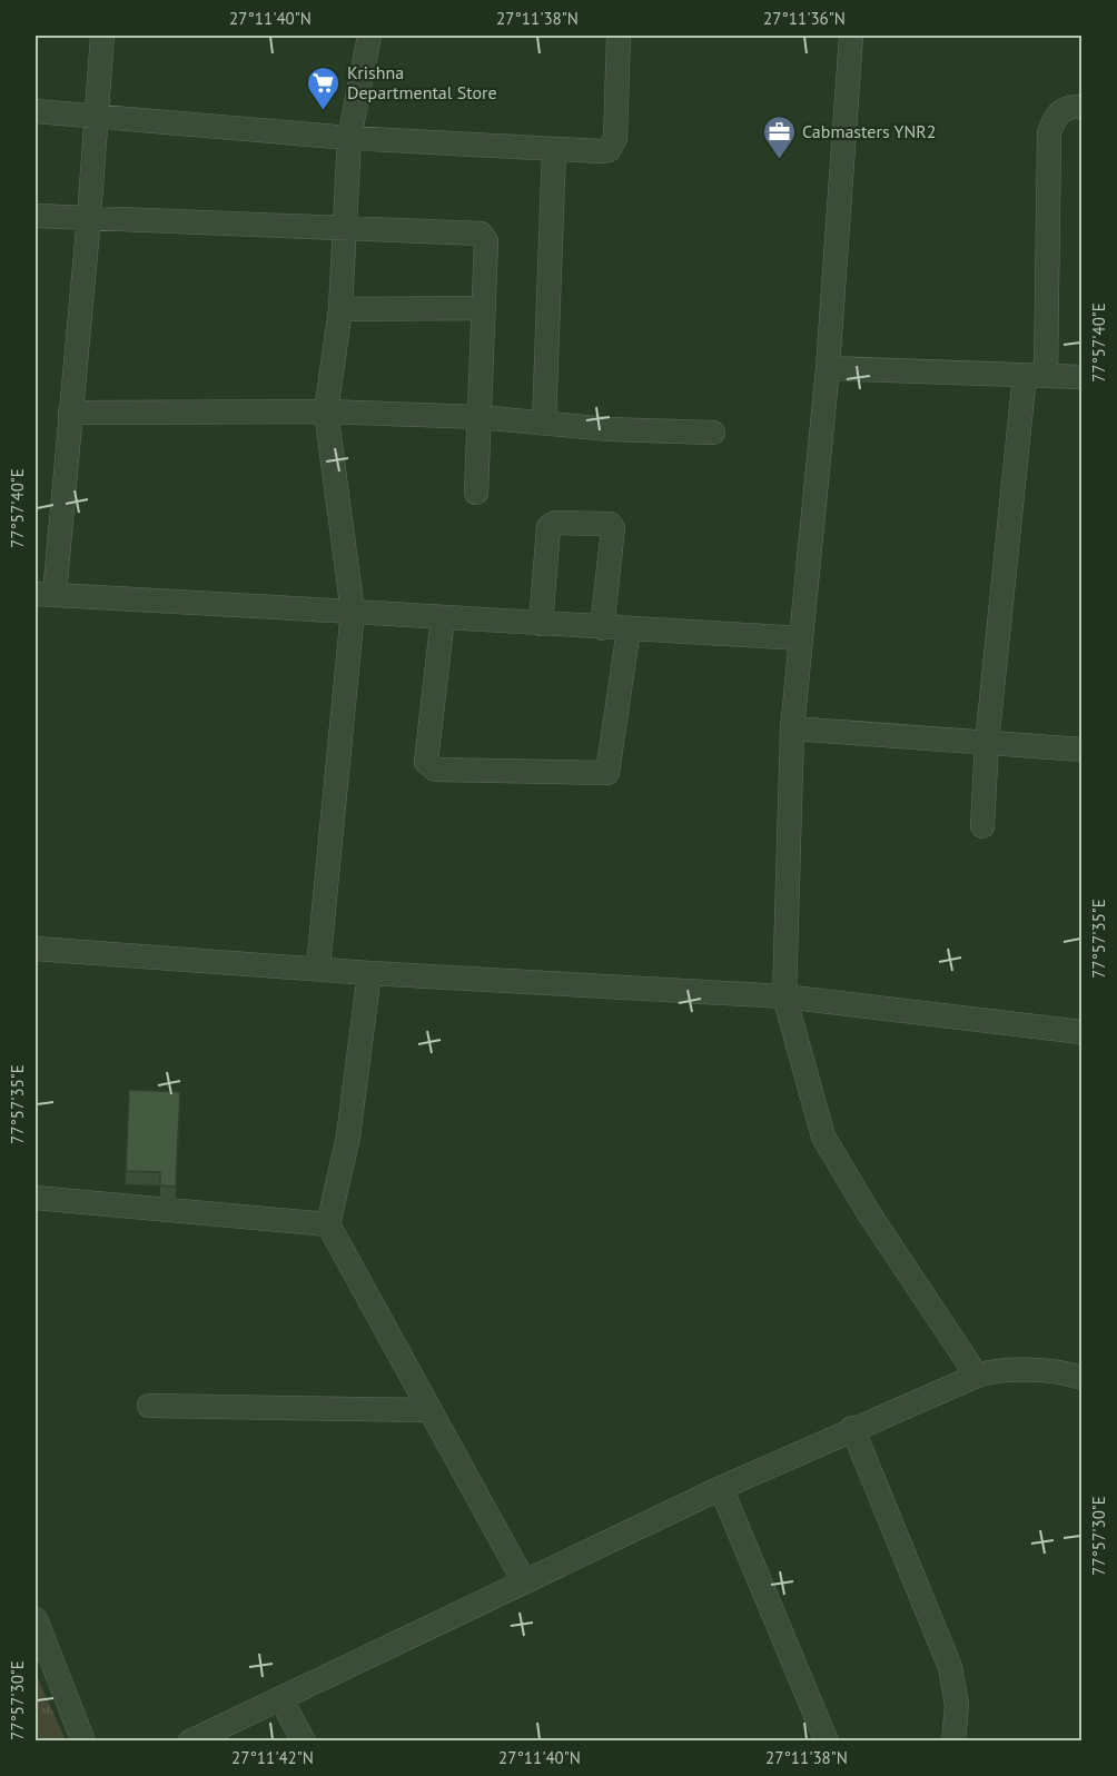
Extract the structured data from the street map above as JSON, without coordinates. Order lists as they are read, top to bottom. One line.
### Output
{"places":{"supermarket":["Krishna Departmental Store"],"office":["Cabmasters YNR2"]},"coordinates":["27°11'40\"N","27°11'38\"N","27°11'36\"N","77°57'40\"E","77°57'35\"E","77°57'30\"E","27°11'42\"N"]}
